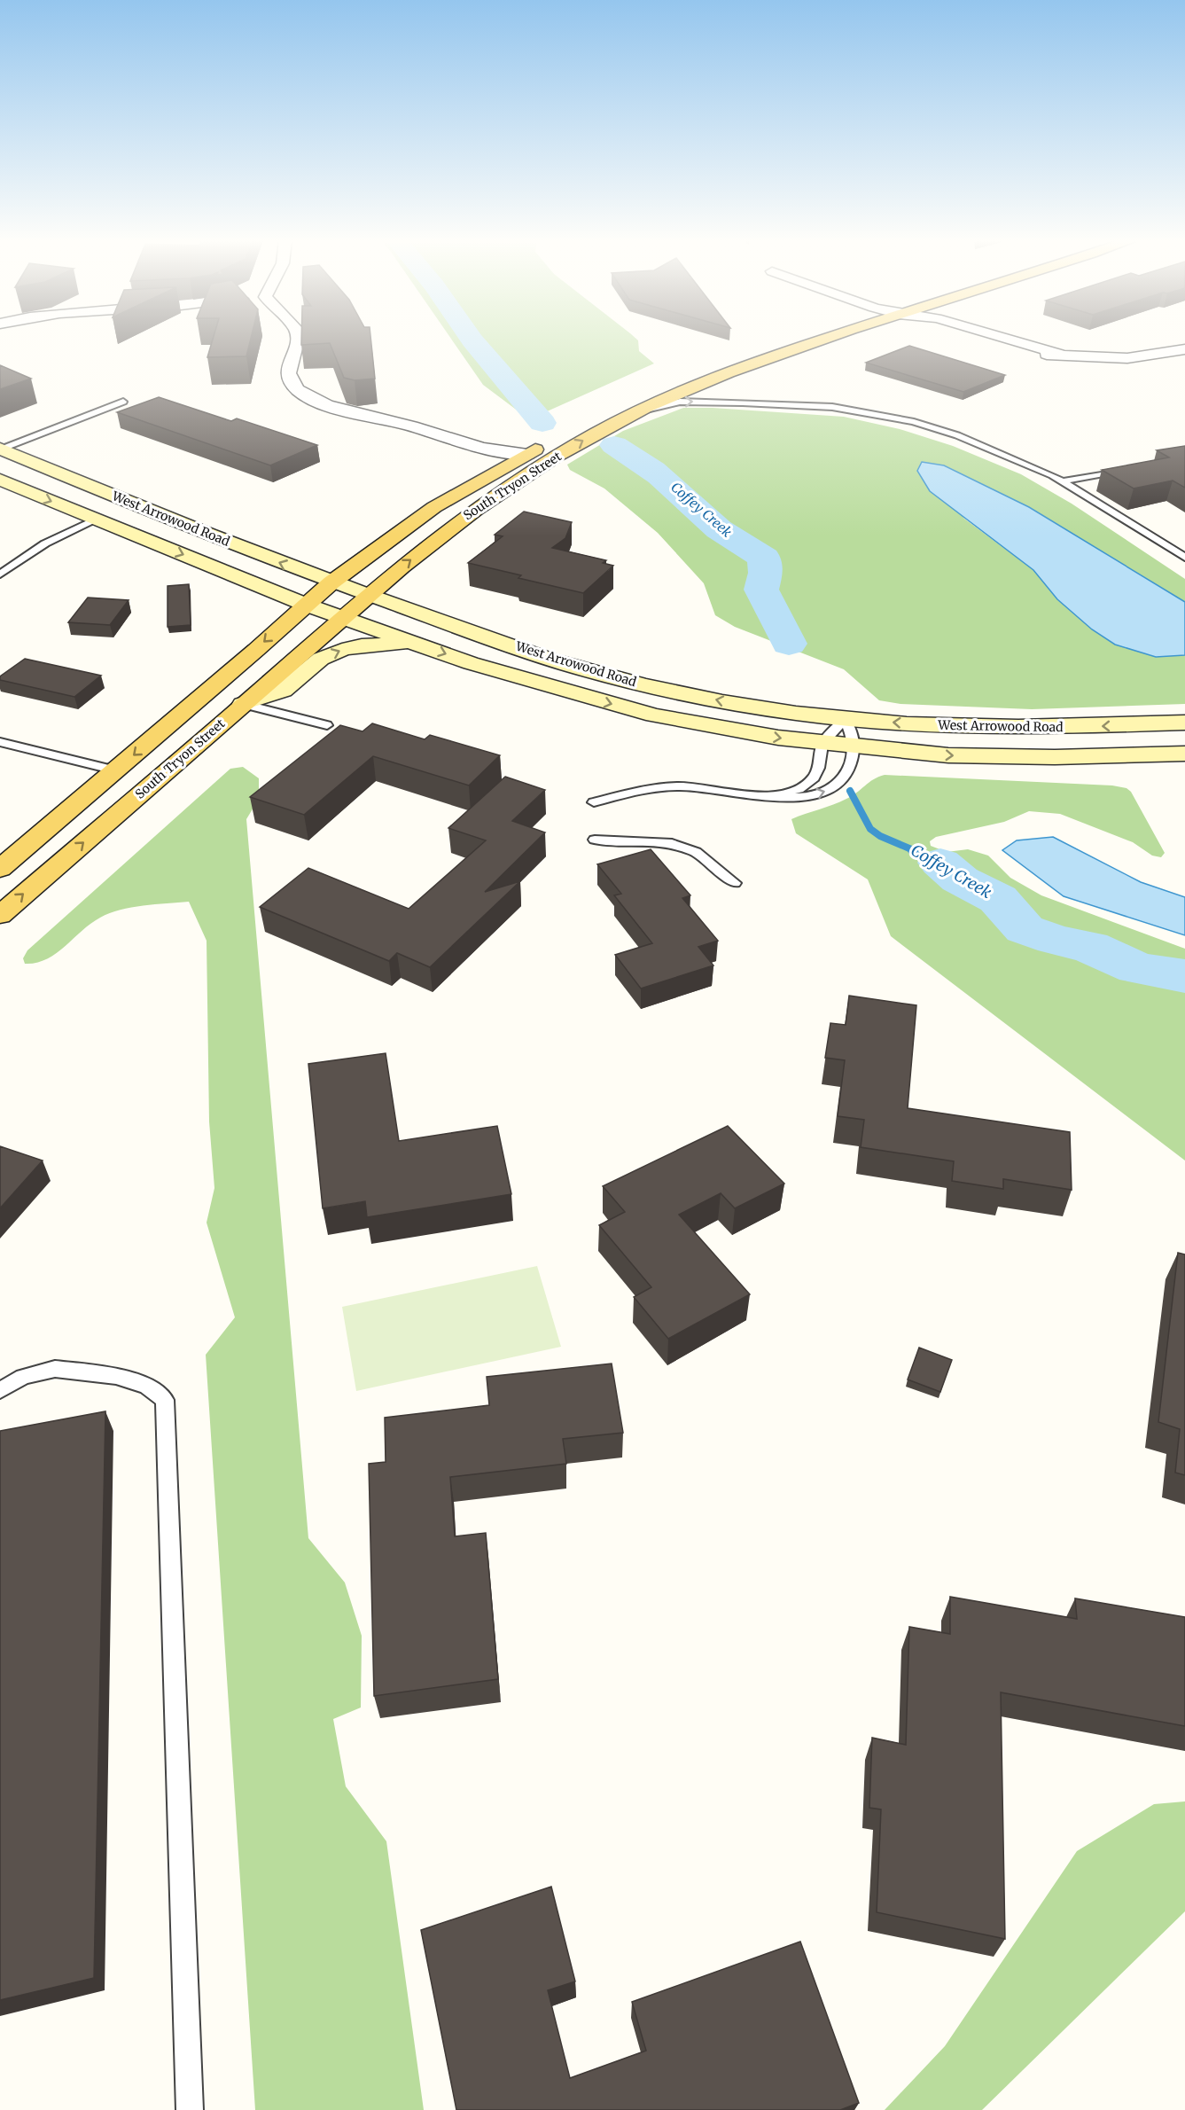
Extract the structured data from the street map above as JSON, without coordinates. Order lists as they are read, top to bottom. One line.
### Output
{"streets":{"main road":["South Tryon Street","West Arrowood Road"]},"crossings":[["South Tryon Street","West Arrowood Road"]],"water":["Coffey Creek"]}
